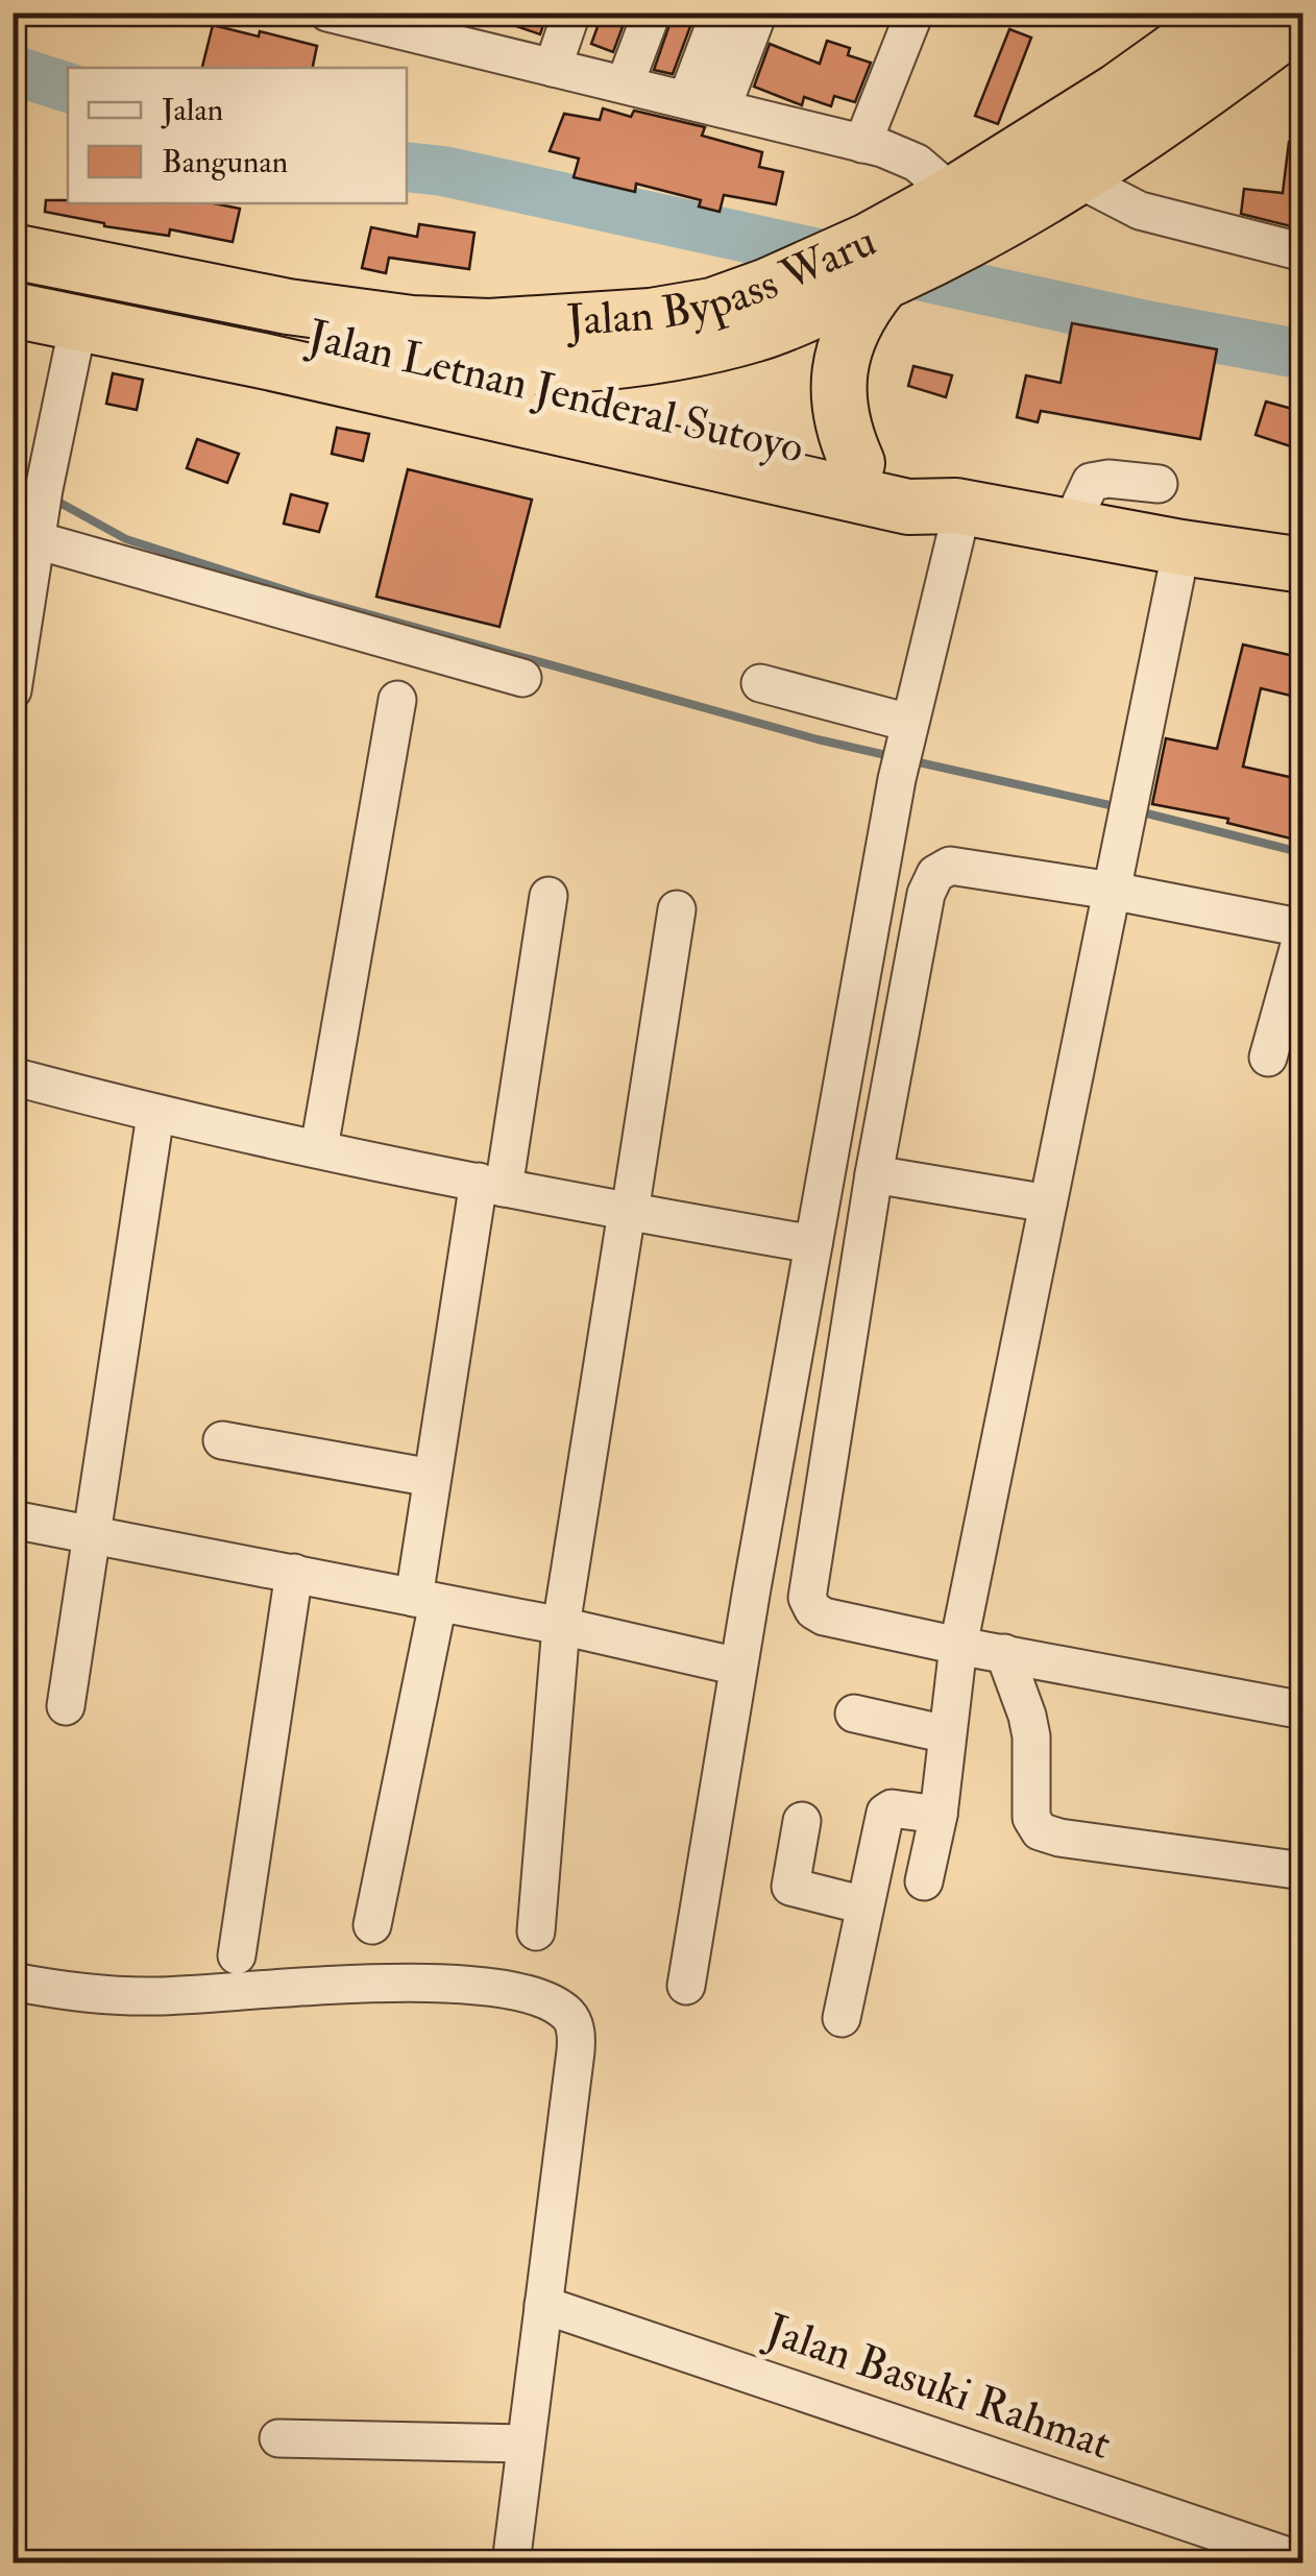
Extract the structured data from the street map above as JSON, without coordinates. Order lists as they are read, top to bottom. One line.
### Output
{"streets":{"highway":["Jalan Bypass Waru","Jalan Letnan Jenderal Sutoyo"],"street":["Jalan Basuki Rahmat"]},"crossings":[["Jalan Bypass Waru","Jalan Letnan Jenderal Sutoyo"]],"legend":["Jalan","Bangunan"]}
